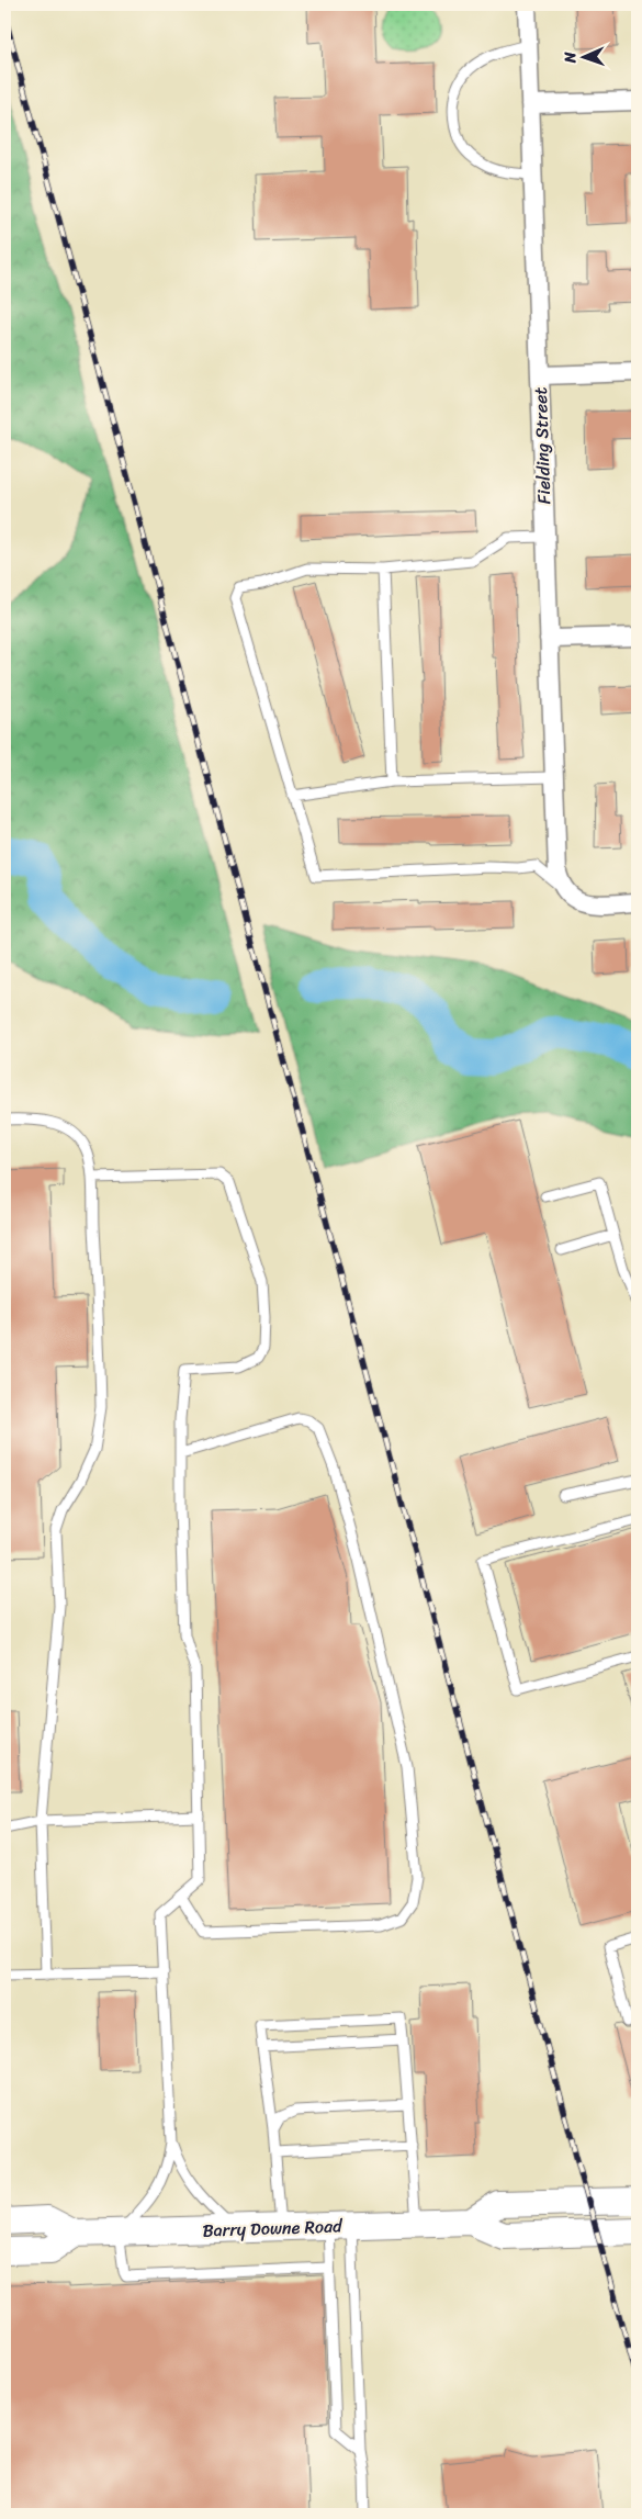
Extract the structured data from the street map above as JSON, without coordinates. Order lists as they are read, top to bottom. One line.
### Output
{"streets":{"main road":["Barry Downe Road"],"street":["Fielding Street"]},"north":"left"}
